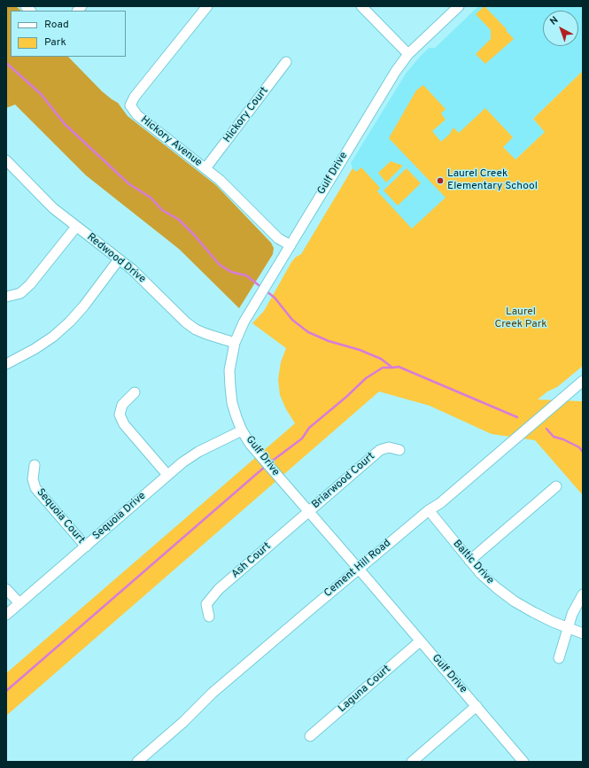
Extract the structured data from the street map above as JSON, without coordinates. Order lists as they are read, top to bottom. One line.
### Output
{"streets":{"street":["Hickory Court","Hickory Avenue","Gulf Drive","Redwood Drive","Briarwood Court","Sequoia Court","Sequoia Drive","Ash Court","Baltic Drive","Cement Hill Road","Laguna Court"]},"crossings":[["Hickory Court","Hickory Avenue"],["Hickory Avenue","Gulf Drive"],["Gulf Drive","Redwood Drive"],["Gulf Drive","Briarwood Court"],["Gulf Drive","Sequoia Drive"],["Gulf Drive","Ash Court"],["Gulf Drive","Cement Hill Road"],["Gulf Drive","Laguna Court"],["Briarwood Court","Ash Court"],["Sequoia Court","Sequoia Drive"],["Baltic Drive","Cement Hill Road"]],"parks":["Laurel Creek Park"],"places":["Laurel Creek Elementary School"],"legend":["Road","Park"],"north":"top left"}
